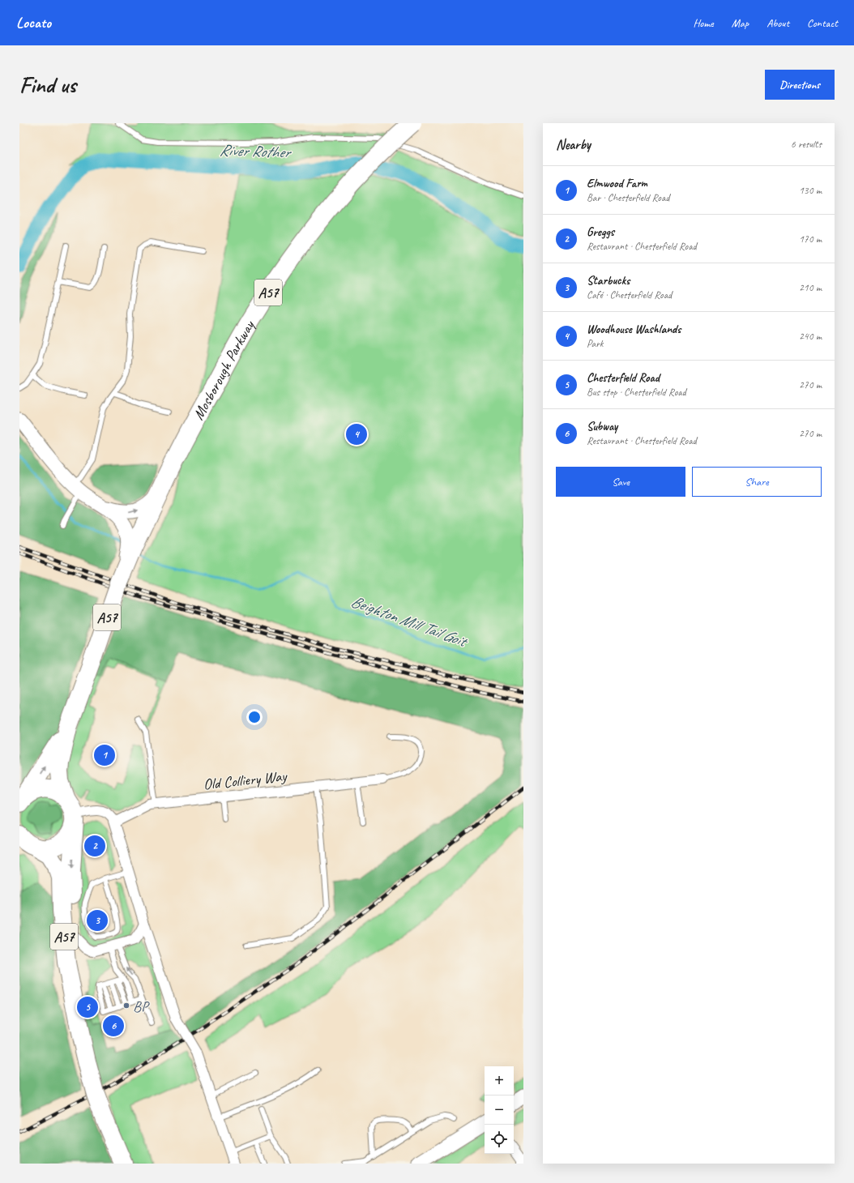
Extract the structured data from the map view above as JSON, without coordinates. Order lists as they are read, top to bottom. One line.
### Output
{"streets":{"highway":["A57","Mosborough Parkway"],"street":["Old Colliery Way"]},"crossings":[["A57","Mosborough Parkway"]],"water":["River Rother","Beighton Mill Tail Goit"],"places":["BP"],"page":{"header":"Locato","nav":["Home","Map","About","Contact"],"buttons":["Directions",["Save","Share"]],"title":"Find us","heading":["Nearby","6 results"],"list":[{"mark":"1","name":"Elmwood Farm","note":"Bar · Chesterfield Road","value":"130 m"},{"mark":"2","name":"Greggs","note":"Restaurant · Chesterfield Road","value":"170 m"},{"mark":"3","name":"Starbucks","note":"Café · Chesterfield Road","value":"210 m"},{"mark":"4","name":"Woodhouse Washlands","note":"Park","value":"240 m"},{"mark":"5","name":"Chesterfield Road","note":"Bus stop · Chesterfield Road","value":"270 m"},{"mark":"6","name":"Subway","note":"Restaurant · Chesterfield Road","value":"270 m"}],"pins":["4","1","2","3","5","6"],"map_buttons":["+","−"]}}
